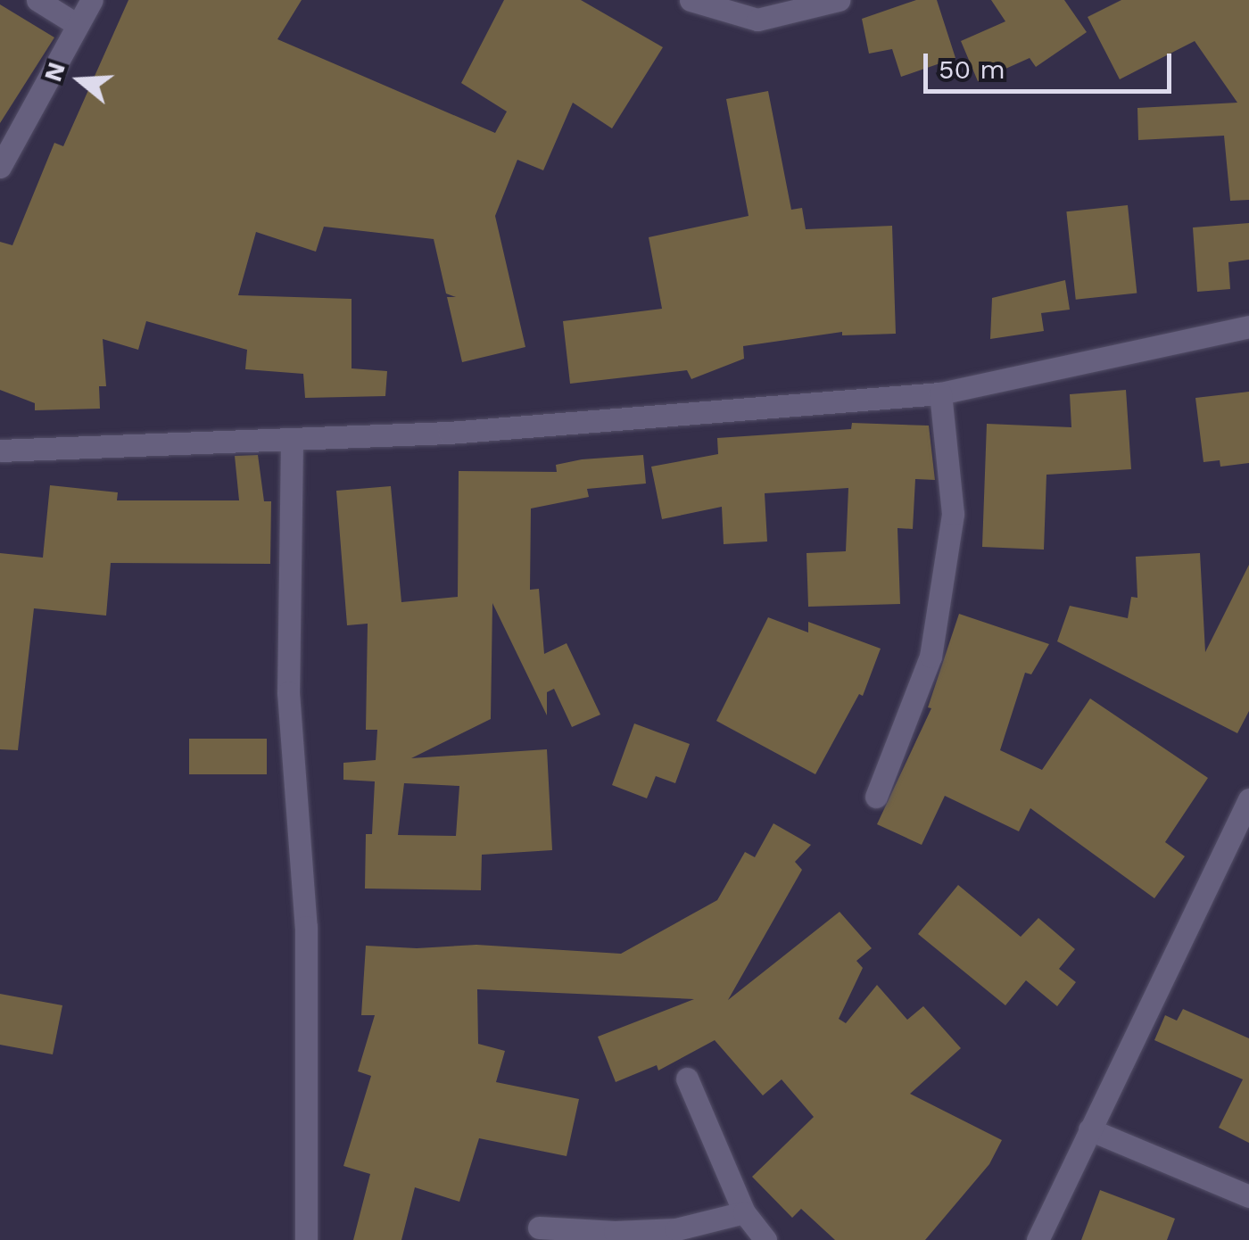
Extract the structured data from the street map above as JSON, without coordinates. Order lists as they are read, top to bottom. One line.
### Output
{"scale_bar":"50 m","north":"left"}
